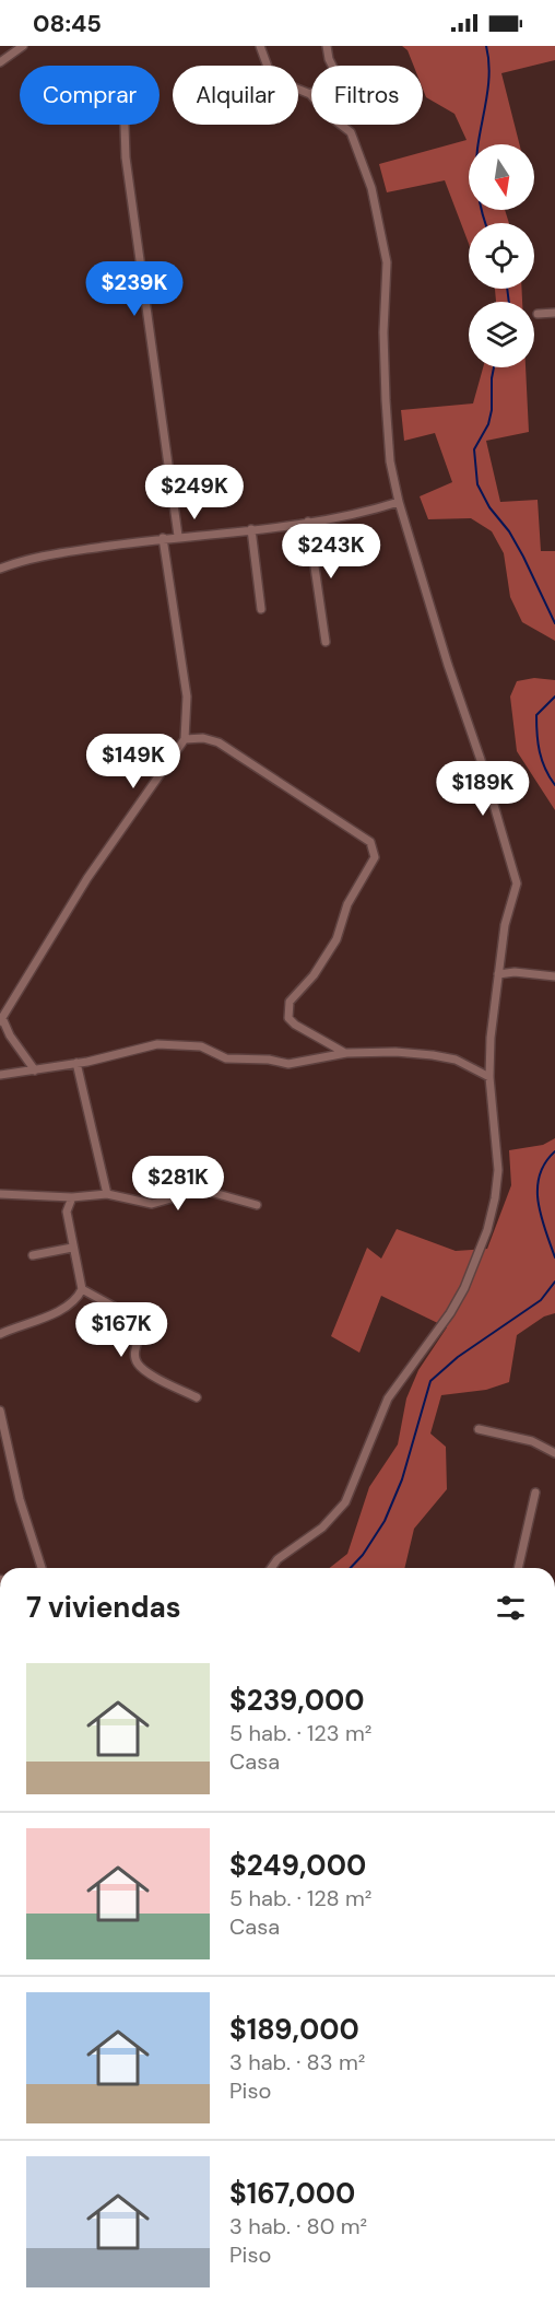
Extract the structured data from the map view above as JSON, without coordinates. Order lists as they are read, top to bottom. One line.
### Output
{"north":"bottom","page":{"status":"08:45","chip":["Comprar","Alquilar","Filtros"],"price":["$239K","$249K","$243K","$149K","$189K","$281K","$167K"],"heading":"7 viviendas","list":[{"name":"$239,000","note":"5 hab. · 123 m² · Casa"},{"name":"$249,000","note":"5 hab. · 128 m² · Casa"},{"name":"$189,000","note":"3 hab. · 83 m² · Piso"},{"name":"$167,000","note":"3 hab. · 80 m² · Piso"}]}}
